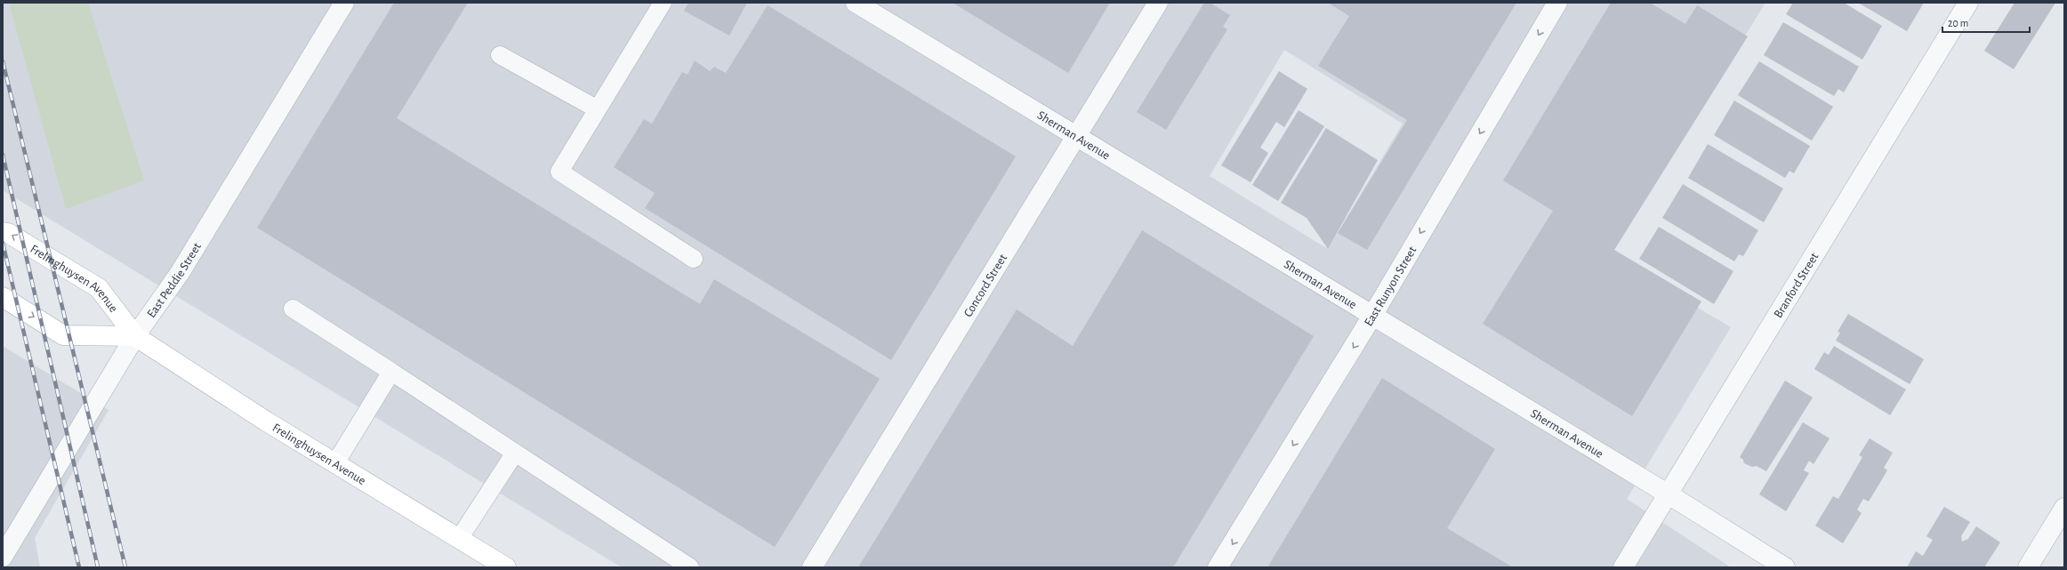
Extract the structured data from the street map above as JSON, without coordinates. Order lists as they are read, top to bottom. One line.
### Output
{"streets":{"main road":["Frelinghuysen Avenue"],"street":["Sherman Avenue","East Peddie Street","Concord Street","Branford Street","East Runyon Street"]},"crossings":[["Sherman Avenue","Concord Street"],["Sherman Avenue","Branford Street"],["Sherman Avenue","East Runyon Street"],["Frelinghuysen Avenue","East Peddie Street"]],"one_way":["East Runyon Street"],"scale_bar":"20 m"}
